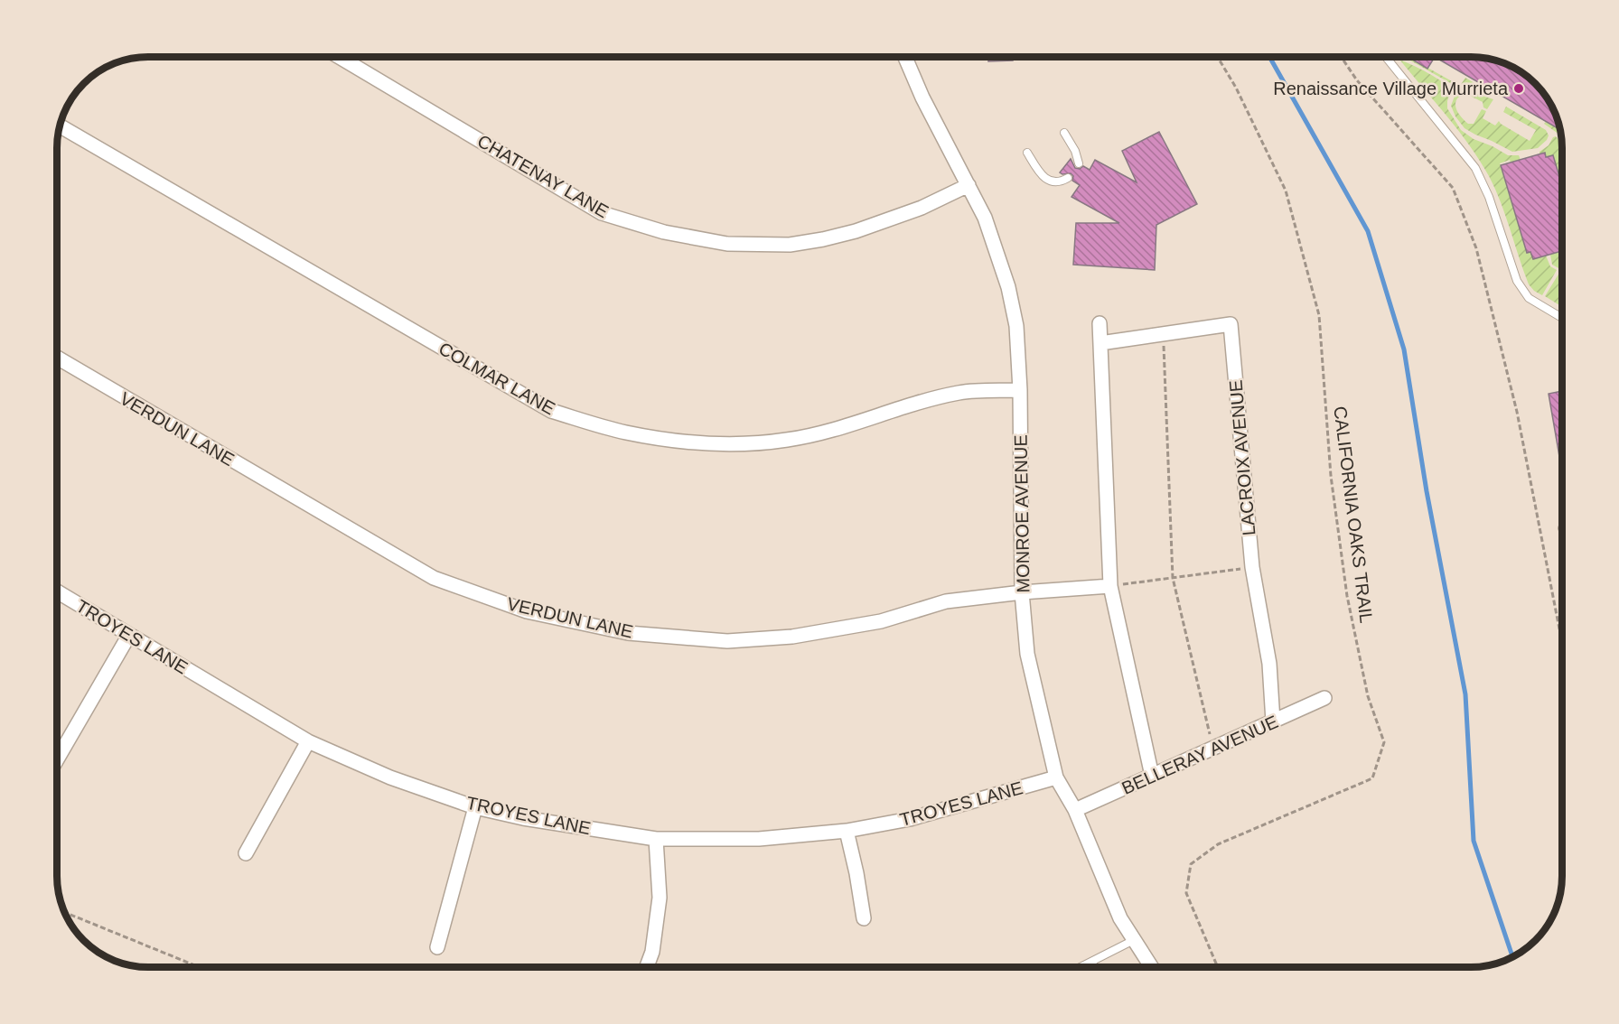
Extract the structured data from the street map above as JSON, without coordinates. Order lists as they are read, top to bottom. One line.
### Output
{"streets":{"street":["CHATENAY LANE","COLMAR LANE","VERDUN LANE","LACROIX AVENUE","MONROE AVENUE","TROYES LANE","BELLERAY AVENUE"],"path":["CALIFORNIA OAKS TRAIL"]},"crossings":[["CHATENAY LANE","MONROE AVENUE"],["COLMAR LANE","MONROE AVENUE"],["VERDUN LANE","MONROE AVENUE"],["LACROIX AVENUE","BELLERAY AVENUE"],["MONROE AVENUE","TROYES LANE"],["MONROE AVENUE","BELLERAY AVENUE"]],"places":["Renaissance Village Murrieta"]}
